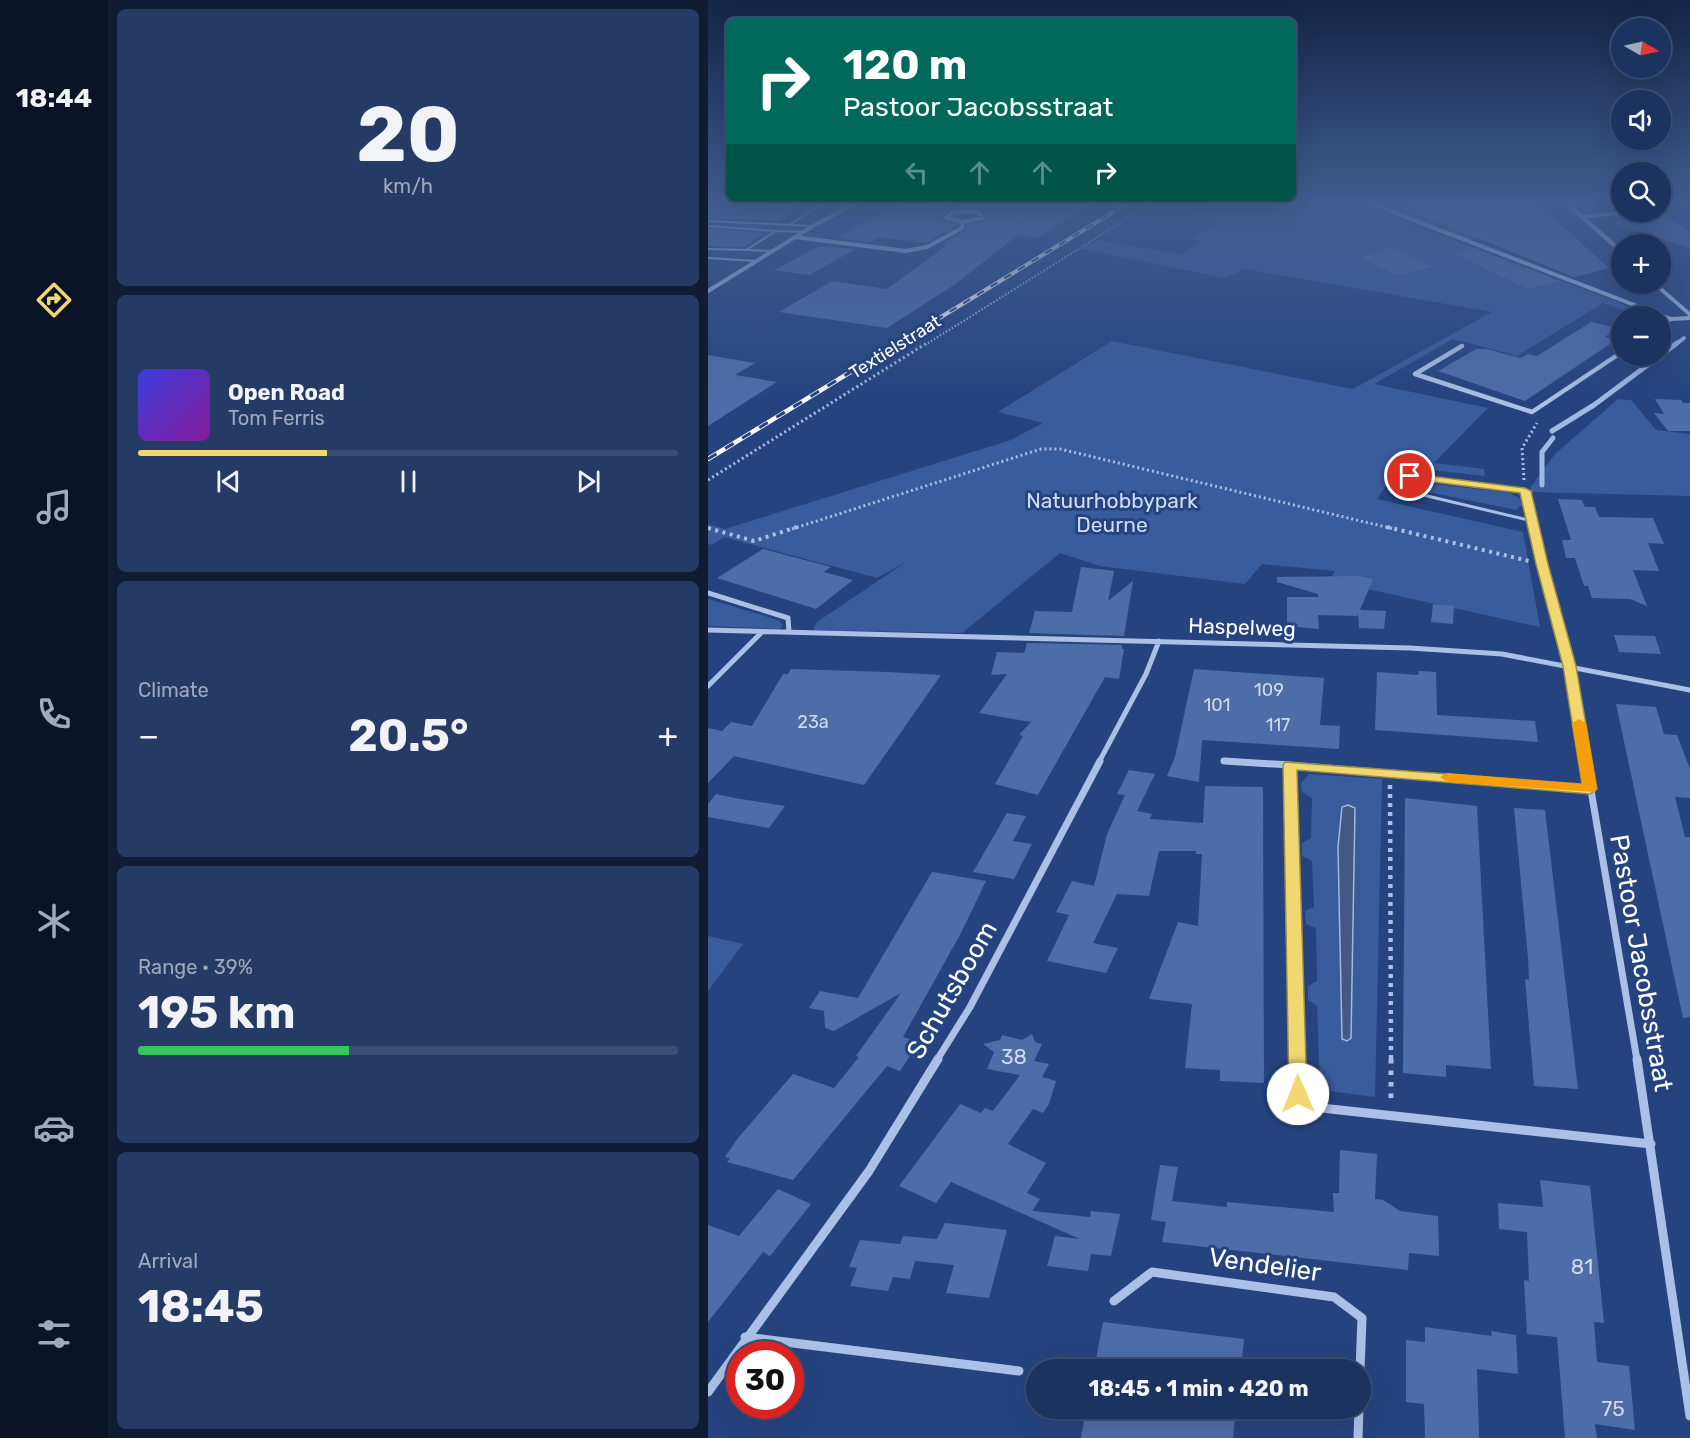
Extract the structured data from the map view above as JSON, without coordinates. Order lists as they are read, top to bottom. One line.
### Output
{"streets":{"street":["Haspelweg","Pastoor Jacobsstraat","Schutsboom","Vendelier"],"path":["Textielstraat"]},"crossings":[["Haspelweg","Pastoor Jacobsstraat"],["Haspelweg","Schutsboom"]],"parks":["Natuurhobbypark Deurne"],"house_numbers":["109","101","23a","117","38","81","75"],"north":"right","page":{"tabs":"18:44","tile":[["20","km/h"],"Climate",["Range · 39%","195 km"],["Arrival","18:45"]],"map_buttons":["+","−"],"turn":["120 m","Pastoor Jacobsstraat"],"song":["Open Road","Tom Ferris"],"heat":["−","20.5°","+"],"limit":"30","trip":"18:45 · 1 min · 420 m"}}
